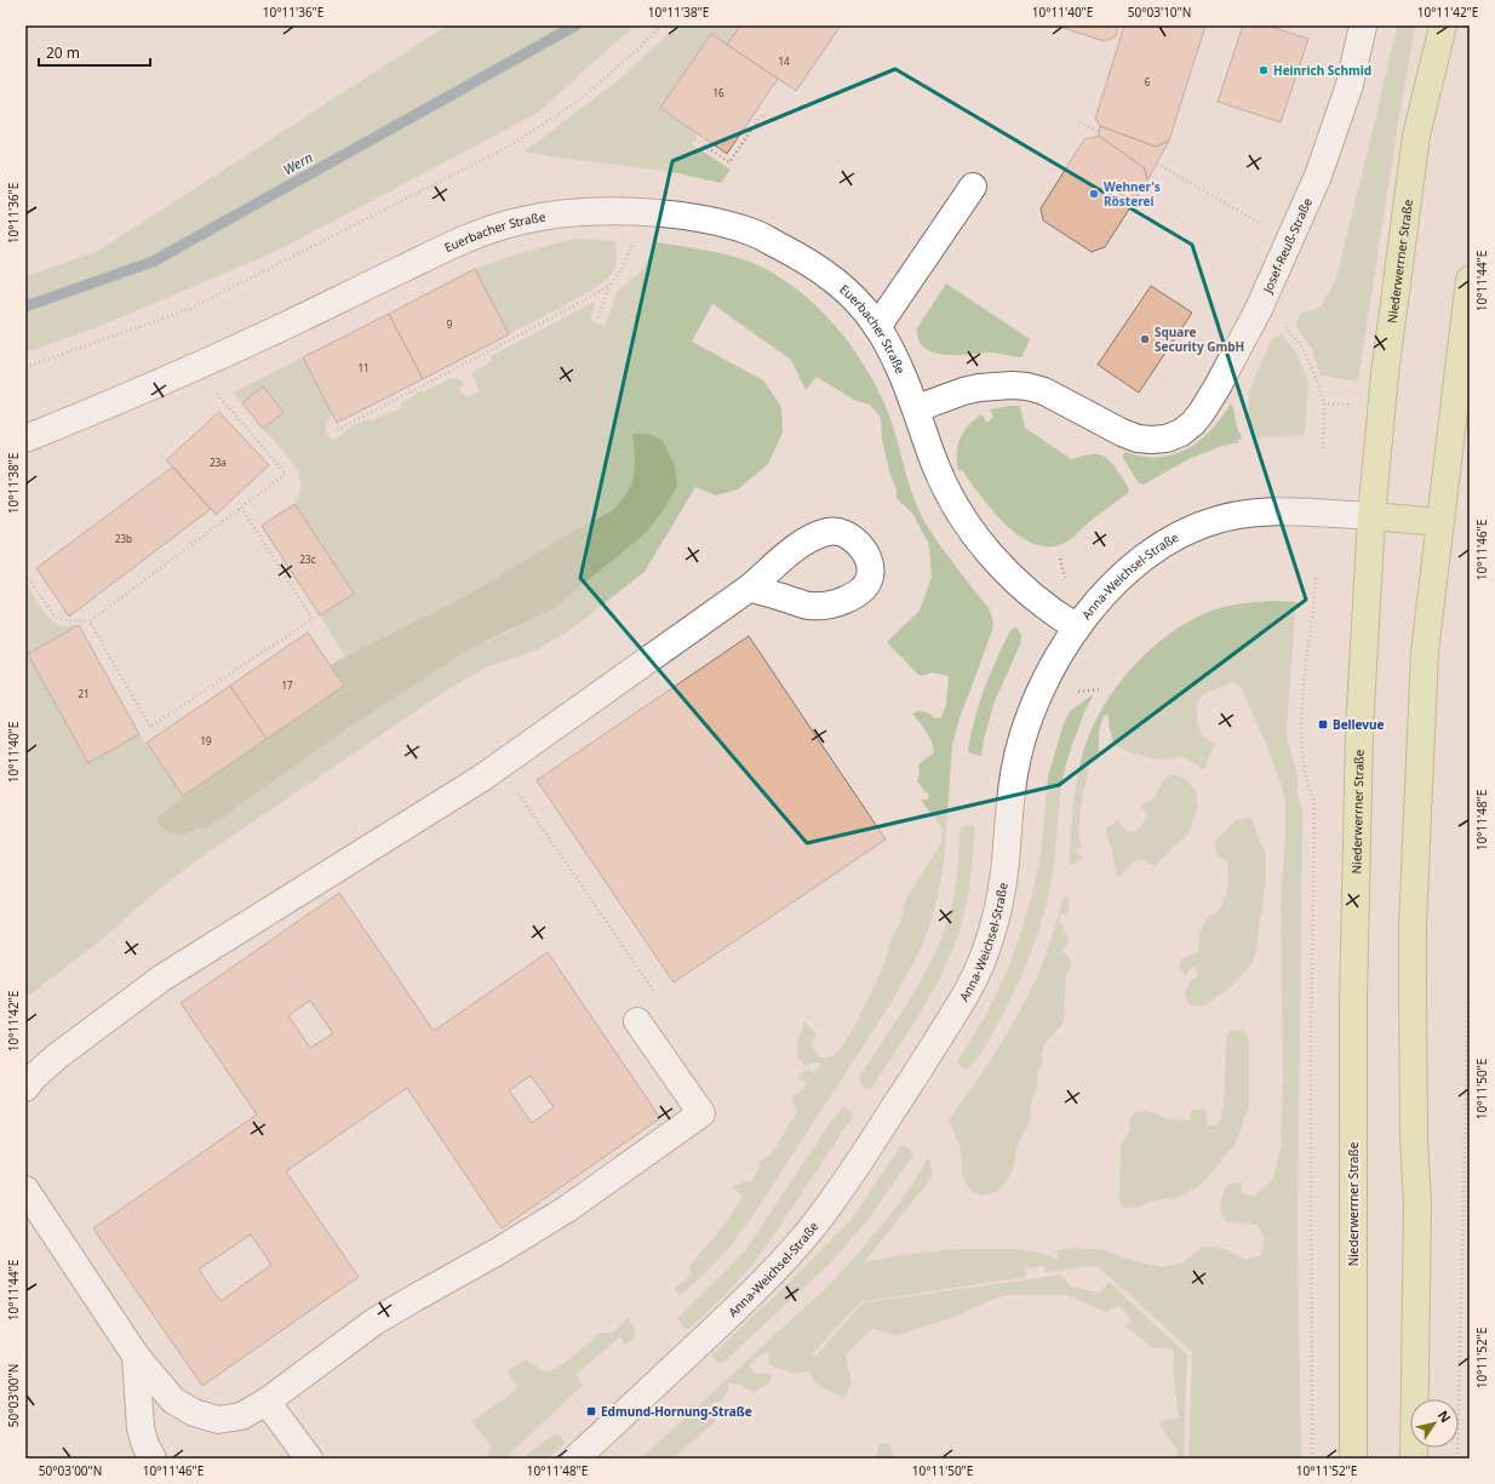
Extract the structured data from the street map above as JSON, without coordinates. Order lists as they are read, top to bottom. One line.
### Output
{"streets":{"main road":["Niederwerrner Straße"],"street":["Euerbacher Straße","Josef-Reuß-Straße","Anna-Weichsel-Straße"]},"crossings":[["Euerbacher Straße","Josef-Reuß-Straße"],["Euerbacher Straße","Anna-Weichsel-Straße"],["Niederwerrner Straße","Anna-Weichsel-Straße"]],"water":["Wern"],"places":{"other":["Heinrich Schmid","Wehner's Rösterei","Square Security GmbH"],"transit":["Bellevue","Edmund-Hornung-Straße"]},"house_numbers":["14","6","16","9","11","23a","23b","23c","17","21","19"],"scale_bar":"20 m","north":"top right","coordinates":["10°11'36\"E","10°11'38\"E","10°11'40\"E","50°03'10\"N","10°11'42\"E","10°11'44\"E","10°11'46\"E","10°11'48\"E","10°11'50\"E","10°11'52\"E","50°03'00\"N"]}
